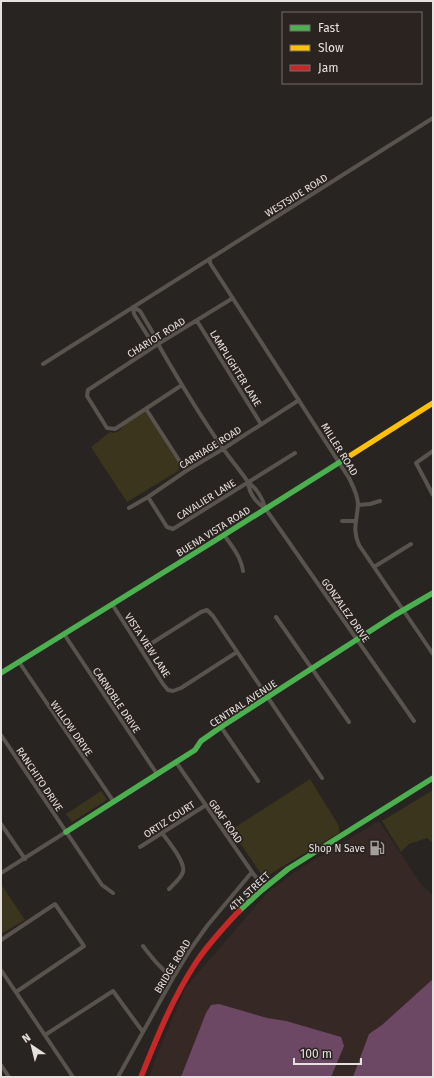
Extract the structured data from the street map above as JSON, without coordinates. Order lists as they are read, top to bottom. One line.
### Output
{"streets":{"street":["WESTSIDE ROAD","CHARIOT ROAD","LAMPLIGHTER LANE","CARRIAGE ROAD","MILLER ROAD","CAVALIER LANE","BUENA VISTA ROAD","GONZALEZ DRIVE","VISTA VIEW LANE","CARNOBLE DRIVE","CENTRAL AVENUE","WILLOW DRIVE","RANCHITO DRIVE","ORTIZ COURT","GRAF ROAD","4TH STREET","BRIDGE ROAD"]},"crossings":[["WESTSIDE ROAD","MILLER ROAD"],["WESTSIDE ROAD","GONZALEZ DRIVE"],["CHARIOT ROAD","LAMPLIGHTER LANE"],["CHARIOT ROAD","MILLER ROAD"],["CHARIOT ROAD","GONZALEZ DRIVE"],["LAMPLIGHTER LANE","CARRIAGE ROAD"],["CARRIAGE ROAD","MILLER ROAD"],["CARRIAGE ROAD","CAVALIER LANE"],["CARRIAGE ROAD","GONZALEZ DRIVE"],["MILLER ROAD","BUENA VISTA ROAD"],["MILLER ROAD","CENTRAL AVENUE"],["CAVALIER LANE","GONZALEZ DRIVE"],["BUENA VISTA ROAD","GONZALEZ DRIVE"],["BUENA VISTA ROAD","VISTA VIEW LANE"],["BUENA VISTA ROAD","CARNOBLE DRIVE"],["BUENA VISTA ROAD","WILLOW DRIVE"],["GONZALEZ DRIVE","CENTRAL AVENUE"],["CARNOBLE DRIVE","CENTRAL AVENUE"],["CENTRAL AVENUE","WILLOW DRIVE"],["CENTRAL AVENUE","RANCHITO DRIVE"],["CENTRAL AVENUE","GRAF ROAD"],["ORTIZ COURT","GRAF ROAD"],["GRAF ROAD","4TH STREET"],["GRAF ROAD","BRIDGE ROAD"]],"places":{"fuel station":["Shop N Save"]},"legend":["Fast","Slow","Jam"],"scale_bar":"100 m","north":"top left"}
